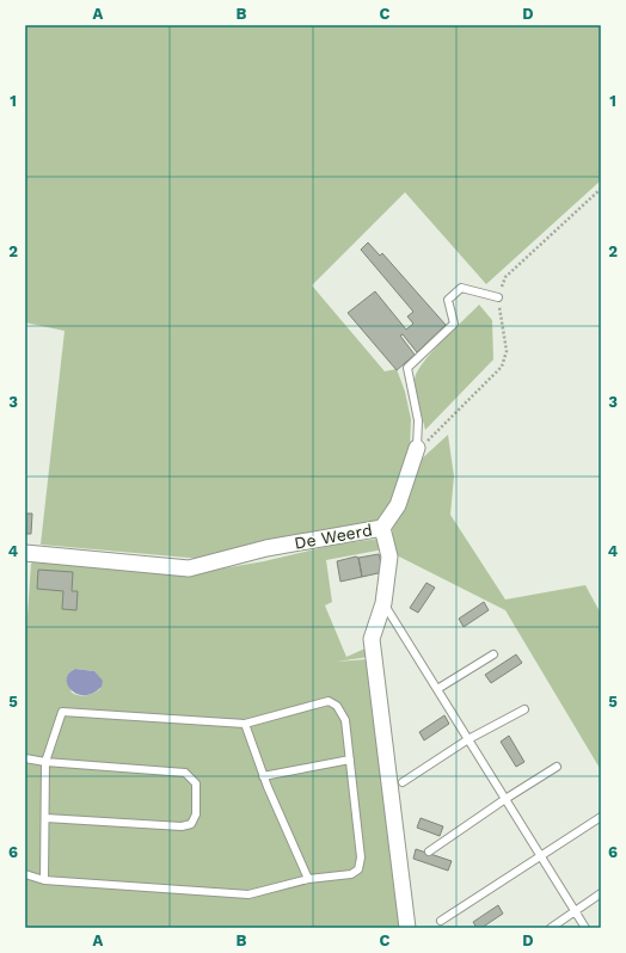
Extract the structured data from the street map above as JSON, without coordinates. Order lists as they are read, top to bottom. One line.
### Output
{"streets":{"street":["De Weerd"]},"grid":{"columns":["A","B","C","D"],"rows":["1","2","3","4","5","6"]}}
